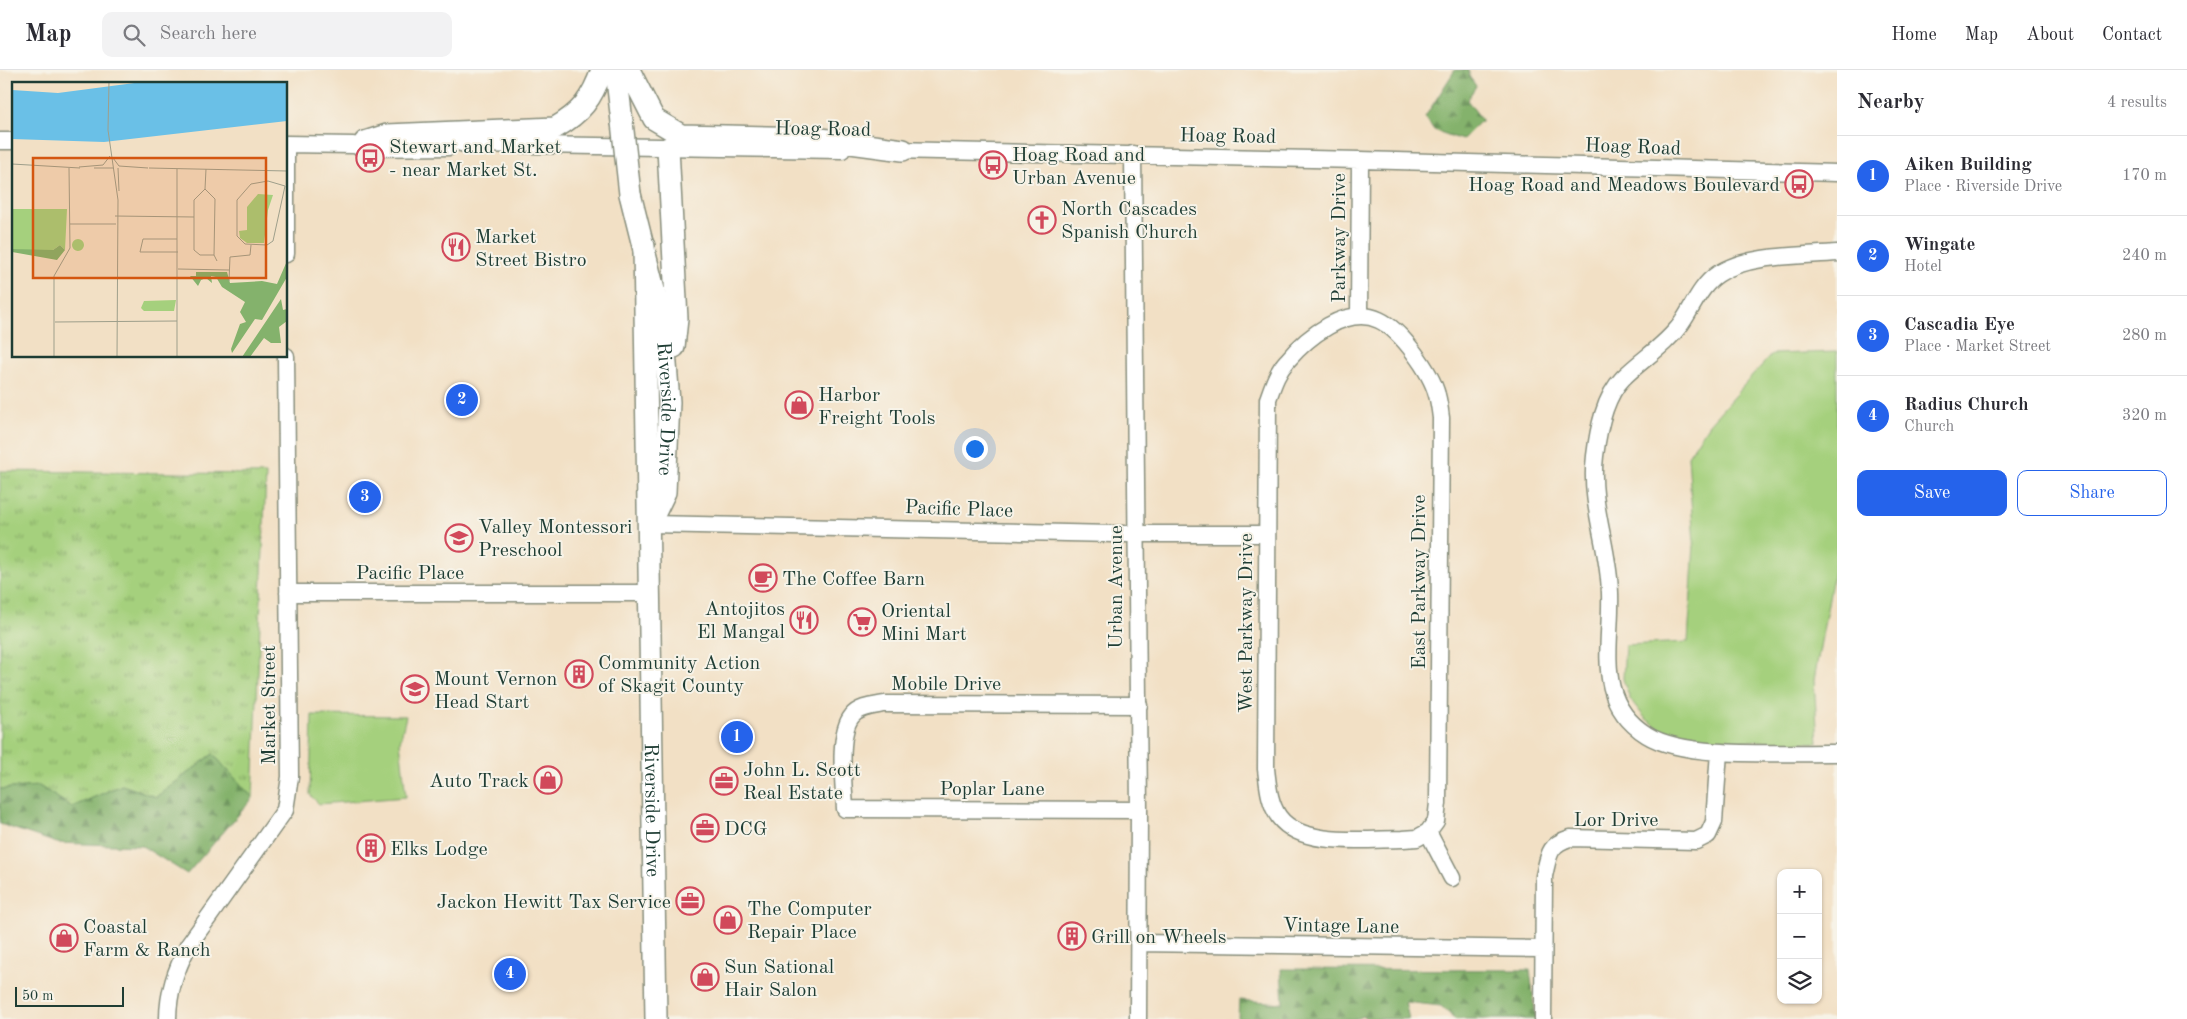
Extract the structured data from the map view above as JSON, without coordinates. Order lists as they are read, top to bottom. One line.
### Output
{"streets":{"main road":["Riverside Drive"],"street":["Hoag Road","Parkway Drive","Pacific Place","East Parkway Drive","Urban Avenue","West Parkway Drive","Mobile Drive","Market Street","Poplar Lane","Lor Drive","Vintage Lane"]},"crossings":[["Hoag Road","Parkway Drive"],["Hoag Road","Urban Avenue"],["Parkway Drive","East Parkway Drive"],["Parkway Drive","West Parkway Drive"],["Riverside Drive","Pacific Place"],["Pacific Place","Urban Avenue"],["Pacific Place","West Parkway Drive"],["Pacific Place","Market Street"],["East Parkway Drive","West Parkway Drive"],["Urban Avenue","Mobile Drive"],["Urban Avenue","Poplar Lane"],["Urban Avenue","Vintage Lane"],["Mobile Drive","Poplar Lane"],["Lor Drive","Vintage Lane"]],"places":{"bus stop":["Stewart and Market - near Market St.","Hoag Road and Urban Avenue","Hoag Road and Meadows Boulevard"],"church":["North Cascades Spanish Church"],"restaurant":["Market Street Bistro","Antojitos El Mangal"],"shop":["Harbor Freight Tools","Auto Track","The Computer Repair Place","Coastal Farm & Ranch","Sun Sational Hair Salon"],"school or university":["Valley Montessori Preschool","Mount Vernon Head Start"],"cafe":["The Coffee Barn"],"supermarket":["Oriental Mini Mart"],"building":["Community Action of Skagit County","Elks Lodge","Grill on Wheels"],"office":["John L. Scott Real Estate","DCG","Jackon Hewitt Tax Service"]},"scale_bar":"50 m","page":{"header":"Map","search":"Search here","nav":["Home","Map","About","Contact"],"heading":["Nearby","4 results"],"list":[{"mark":"1","name":"Aiken Building","note":"Place · Riverside Drive","value":"170 m"},{"mark":"2","name":"Wingate","note":"Hotel","value":"240 m"},{"mark":"3","name":"Cascadia Eye","note":"Place · Market Street","value":"280 m"},{"mark":"4","name":"Radius Church","note":"Church","value":"320 m"}],"pins":["2","3","1","4"],"buttons":["Save","Share"],"map_buttons":["+","−"],"scale":"50 m"}}
